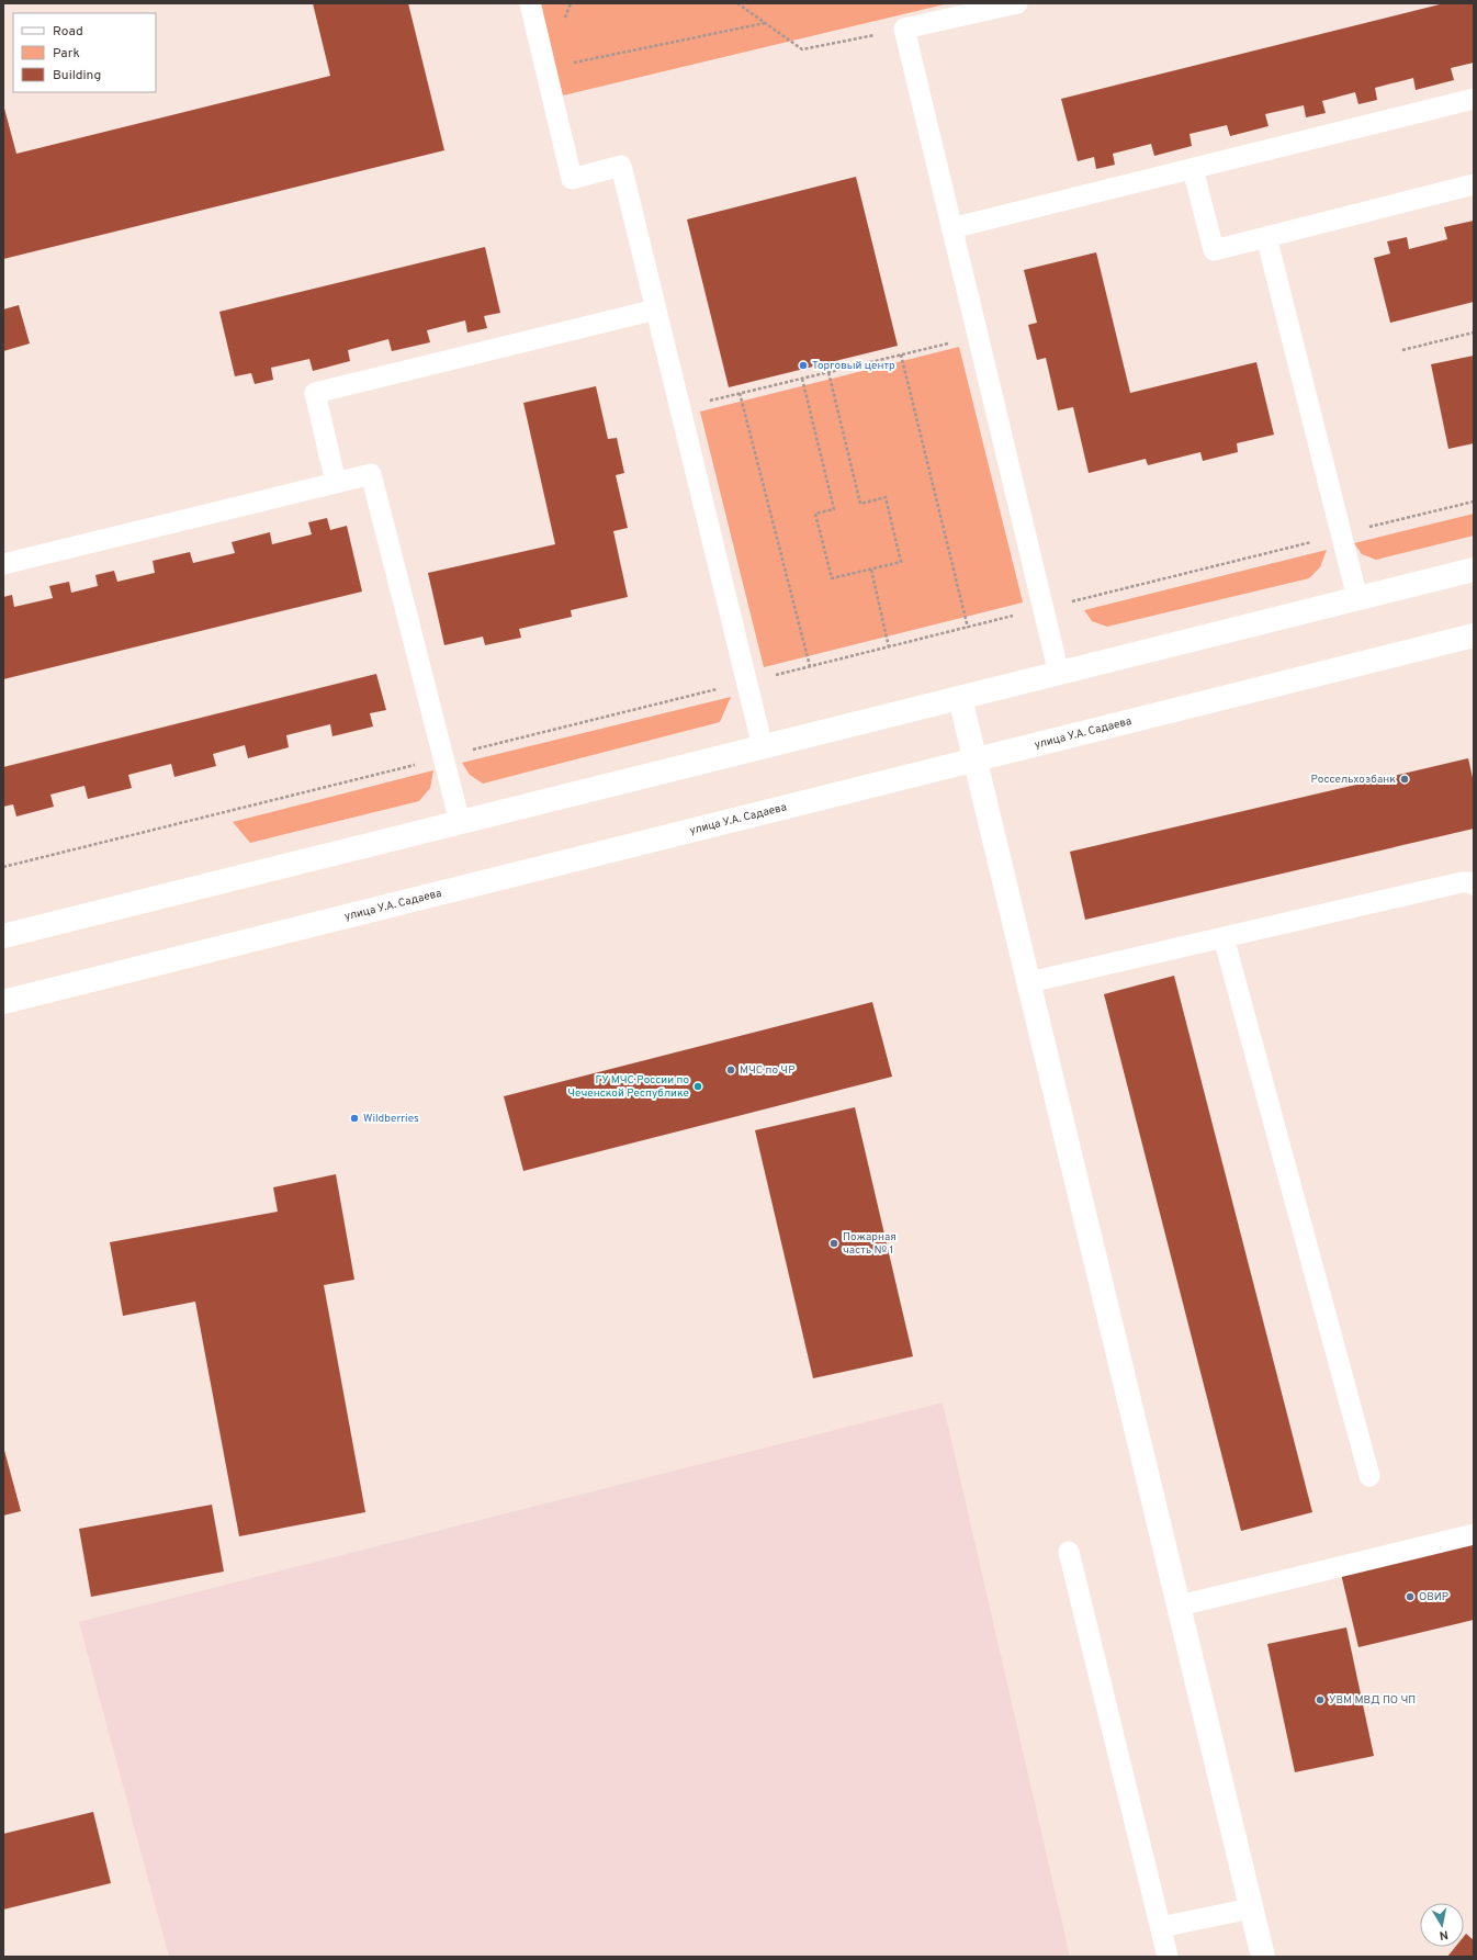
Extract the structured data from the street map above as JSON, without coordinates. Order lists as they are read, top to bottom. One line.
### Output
{"streets":{"main road":["улица У.А. Садаева"]},"places":["Торговый центр","Россельхозбанк","МЧС по ЧР","ГУ МЧС России по Чеченской Республике","Wildberries","Пожарная часть № 1","ОВИР","УВМ МВД ПО ЧП"],"legend":["Road","Park","Building"],"north":"bottom"}
